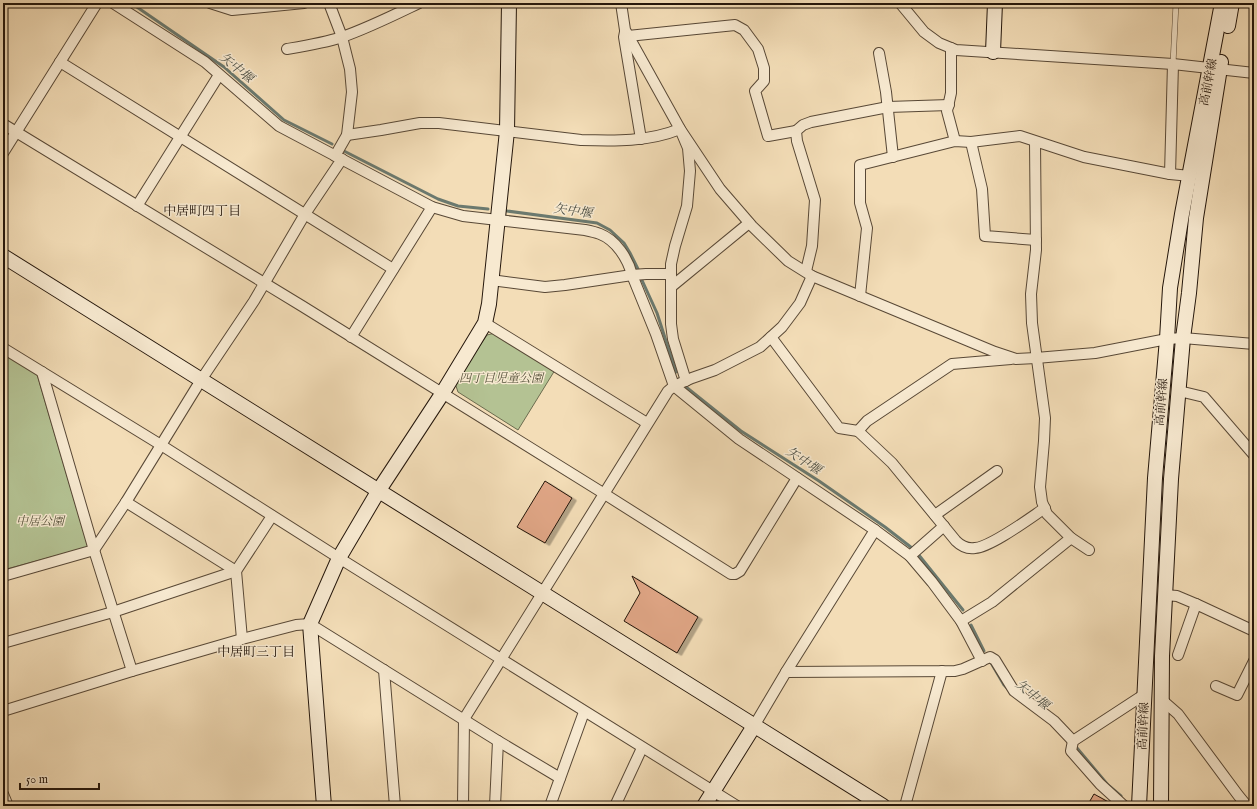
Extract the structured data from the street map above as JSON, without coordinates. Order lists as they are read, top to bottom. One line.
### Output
{"streets":{"street":["高前幹線"]},"districts":["中居町四丁目","中居町三丁目"],"water":["矢中堰"],"parks":["四丁目児童公園","中居公園"],"scale_bar":"50 m"}
